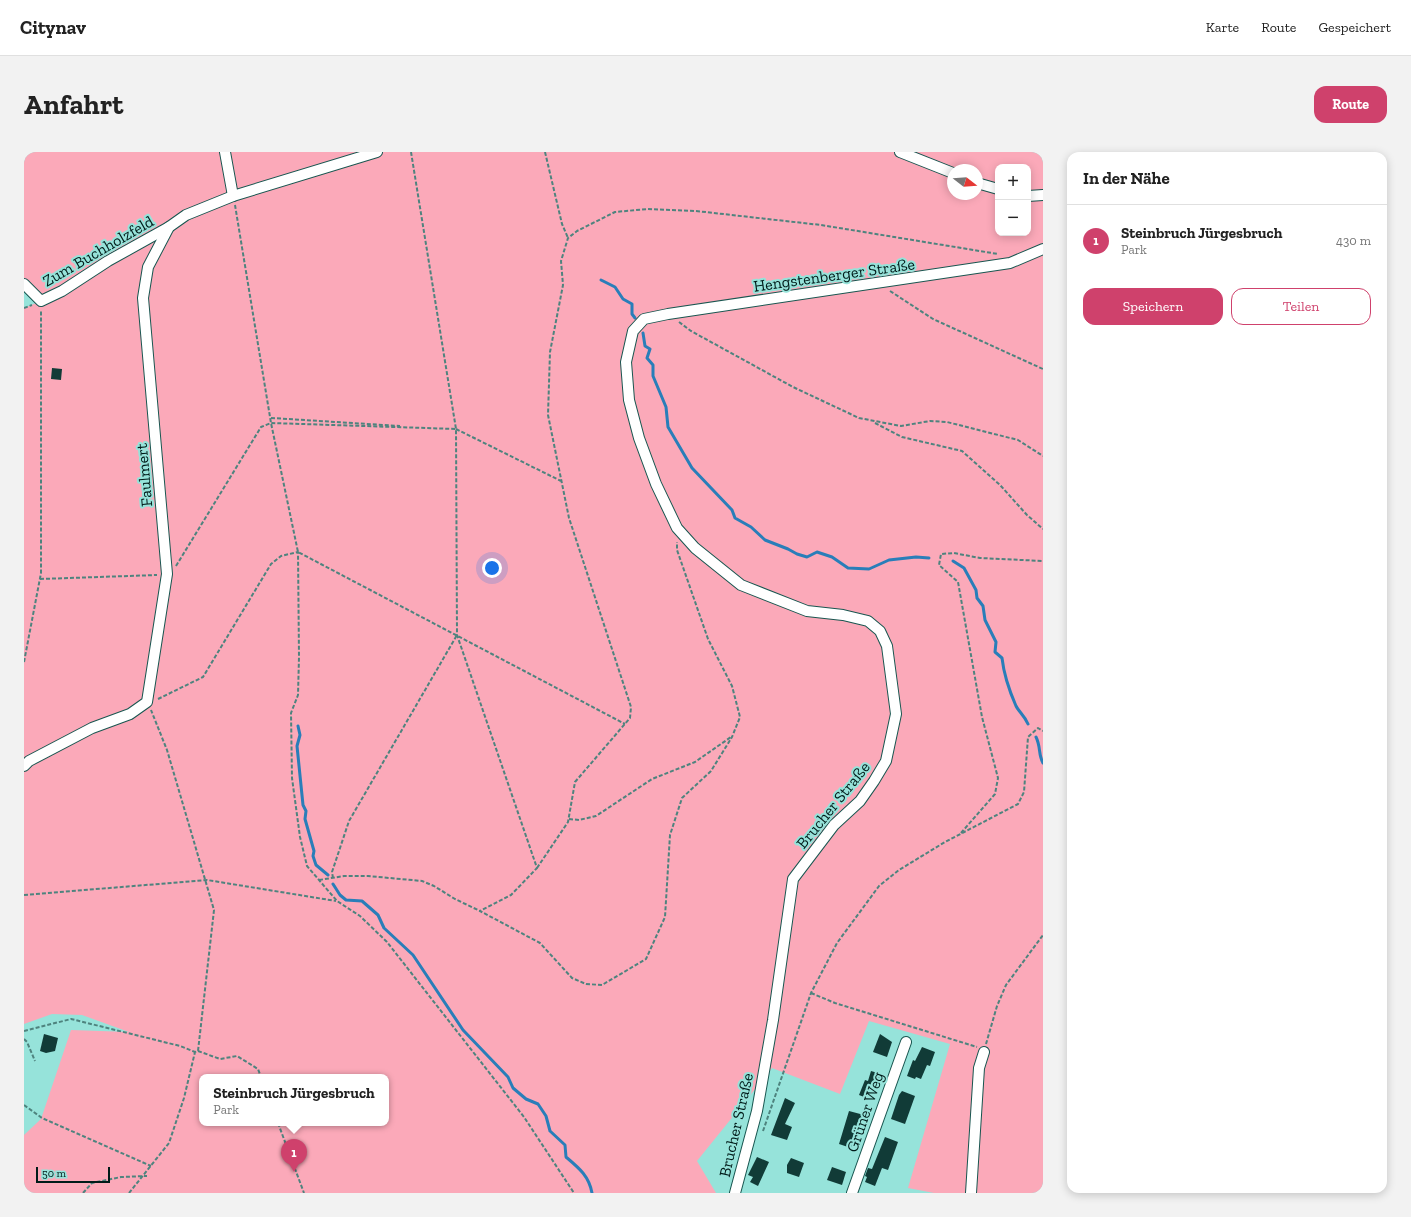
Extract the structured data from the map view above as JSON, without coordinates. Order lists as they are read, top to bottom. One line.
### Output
{"streets":{"street":["Zum Buchholzfeld","Hengstenberger Straße","Faulmert","Brucher Straße","Grüner Weg"]},"crossings":[["Zum Buchholzfeld","Faulmert"],["Hengstenberger Straße","Brucher Straße"]],"scale_bar":"50 m","north":"right","page":{"header":"Citynav","nav":["Karte","Route","Gespeichert"],"buttons":["Route",["Speichern","Teilen"]],"title":"Anfahrt","heading":"In der Nähe","map_buttons":["+","−"],"list":[{"mark":"1","name":"Steinbruch Jürgesbruch","note":"Park","value":"430 m"}],"popup":["Steinbruch Jürgesbruch","Park"],"pins":"1","scale":"50 m"}}
